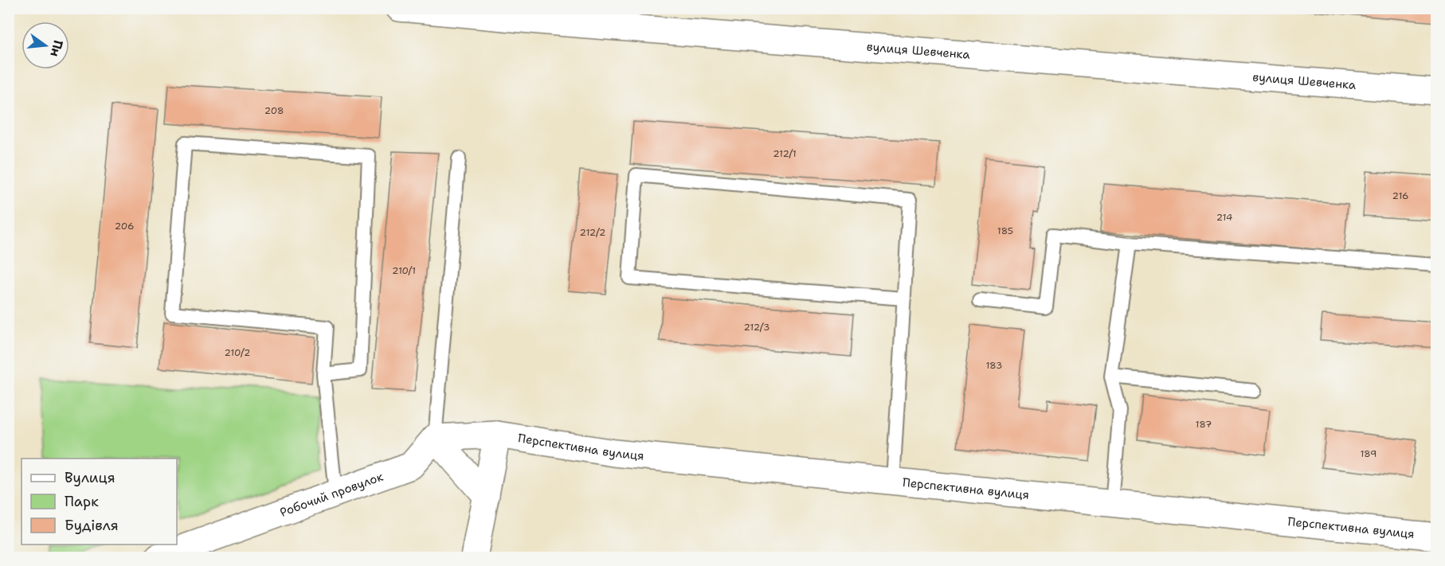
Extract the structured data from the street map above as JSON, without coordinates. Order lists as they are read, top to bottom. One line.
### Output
{"streets":{"street":["вулиця Шевченка","Перспективна вулиця","Робочий провулок"]},"house_numbers":["208","212/1","216","214","206","185","212/2","210/1","212/3","210/2","183","187","189"],"legend":["Вулиця","Парк","Будівля"],"north":"right"}
